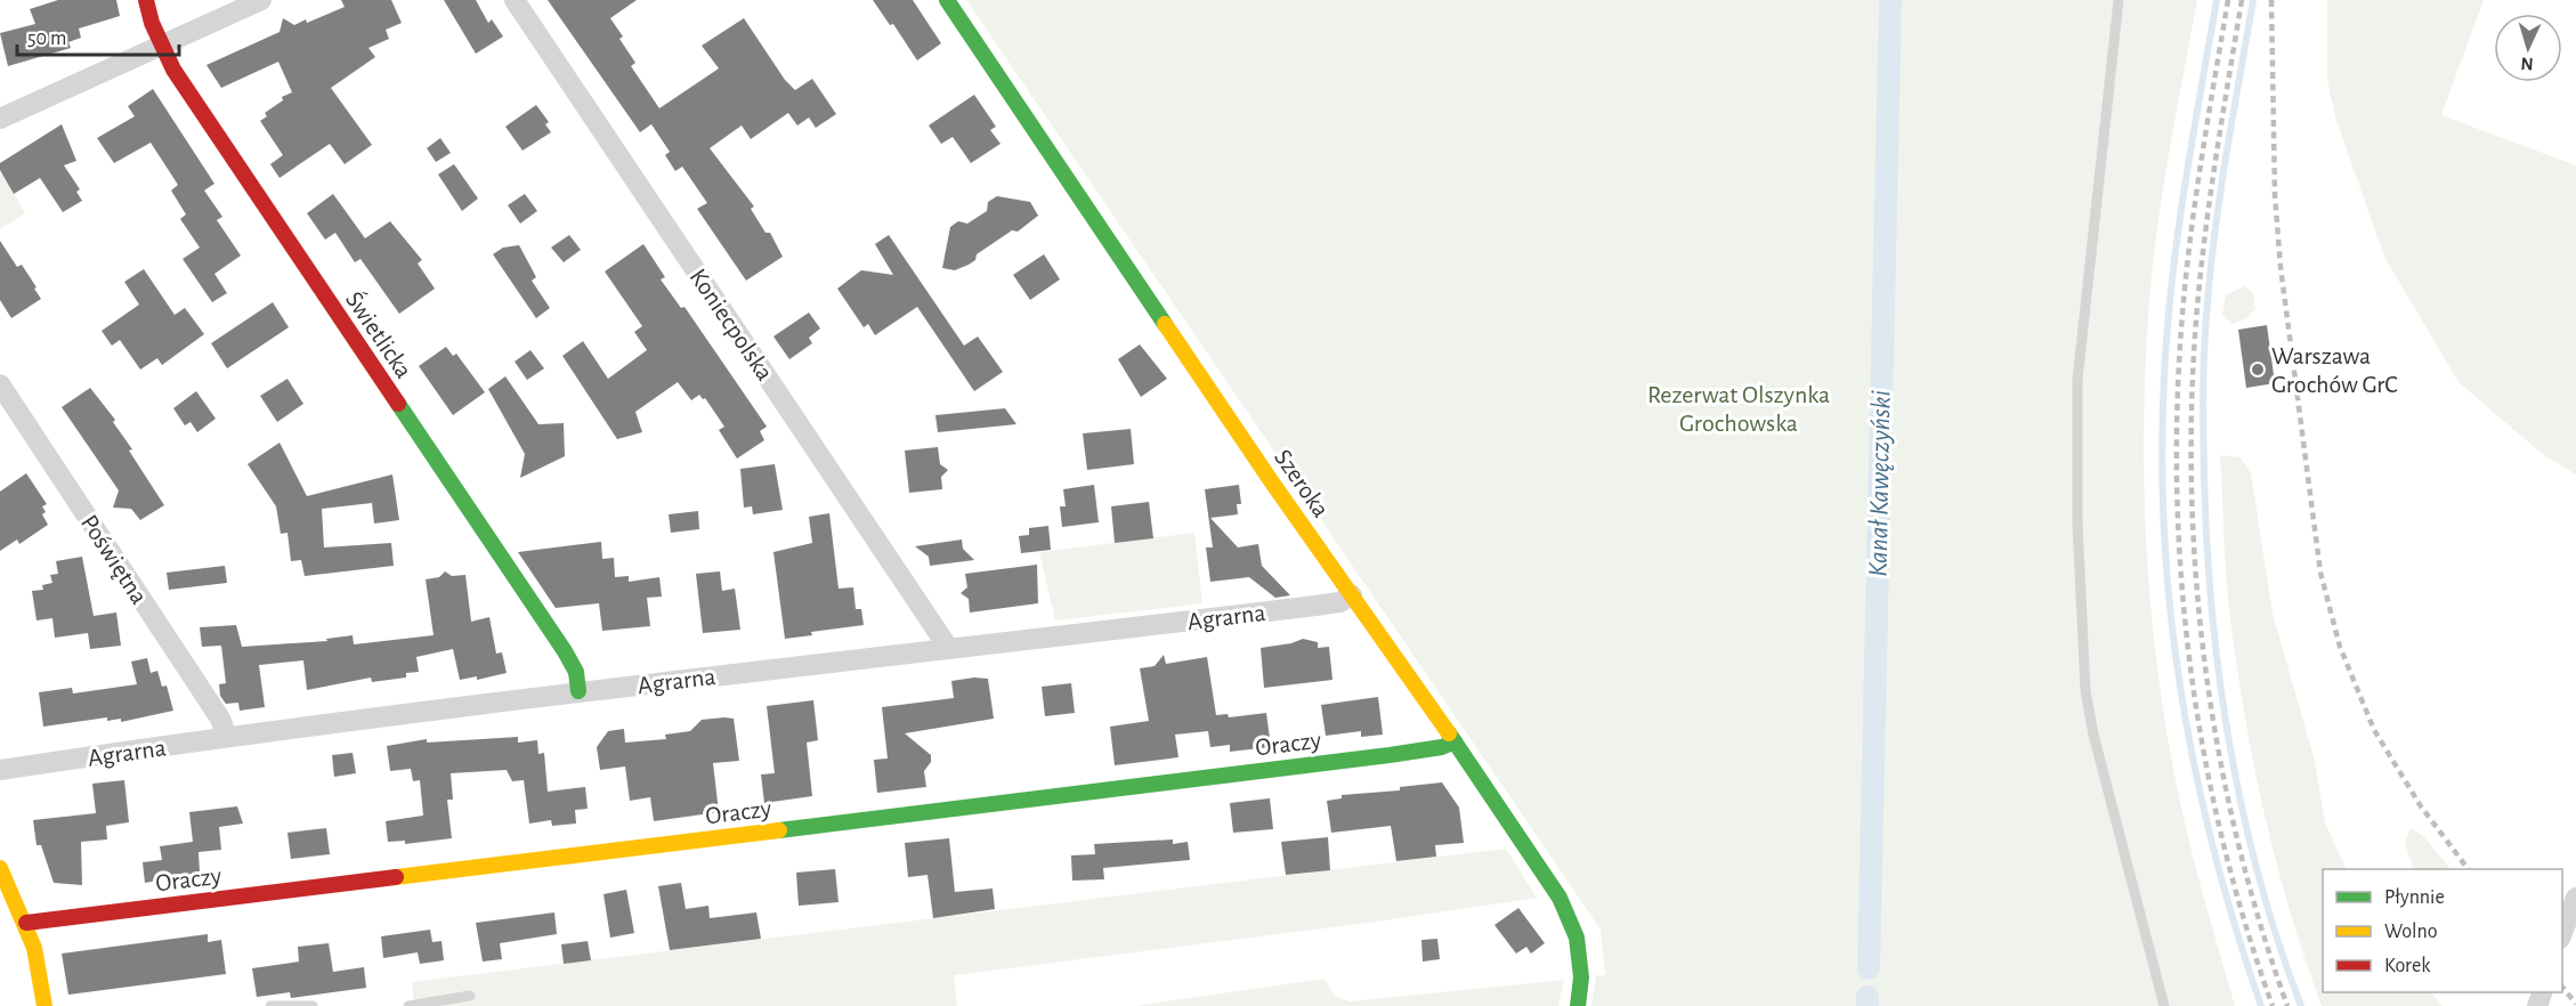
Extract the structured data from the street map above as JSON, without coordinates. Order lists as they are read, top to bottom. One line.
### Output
{"streets":{"street":["Koniecpolska","Świetlicka","Szeroka","Poświętna","Agrarna","Oraczy"]},"crossings":[["Koniecpolska","Agrarna"],["Świetlicka","Agrarna"],["Szeroka","Agrarna"],["Szeroka","Oraczy"],["Poświętna","Agrarna"]],"water":["Kanał Kawęczyński"],"parks":["Rezerwat Olszynka Grochowska"],"places":["Warszawa Grochów GrC"],"legend":["Płynnie","Wolno","Korek"],"scale_bar":"50 m","north":"bottom"}
